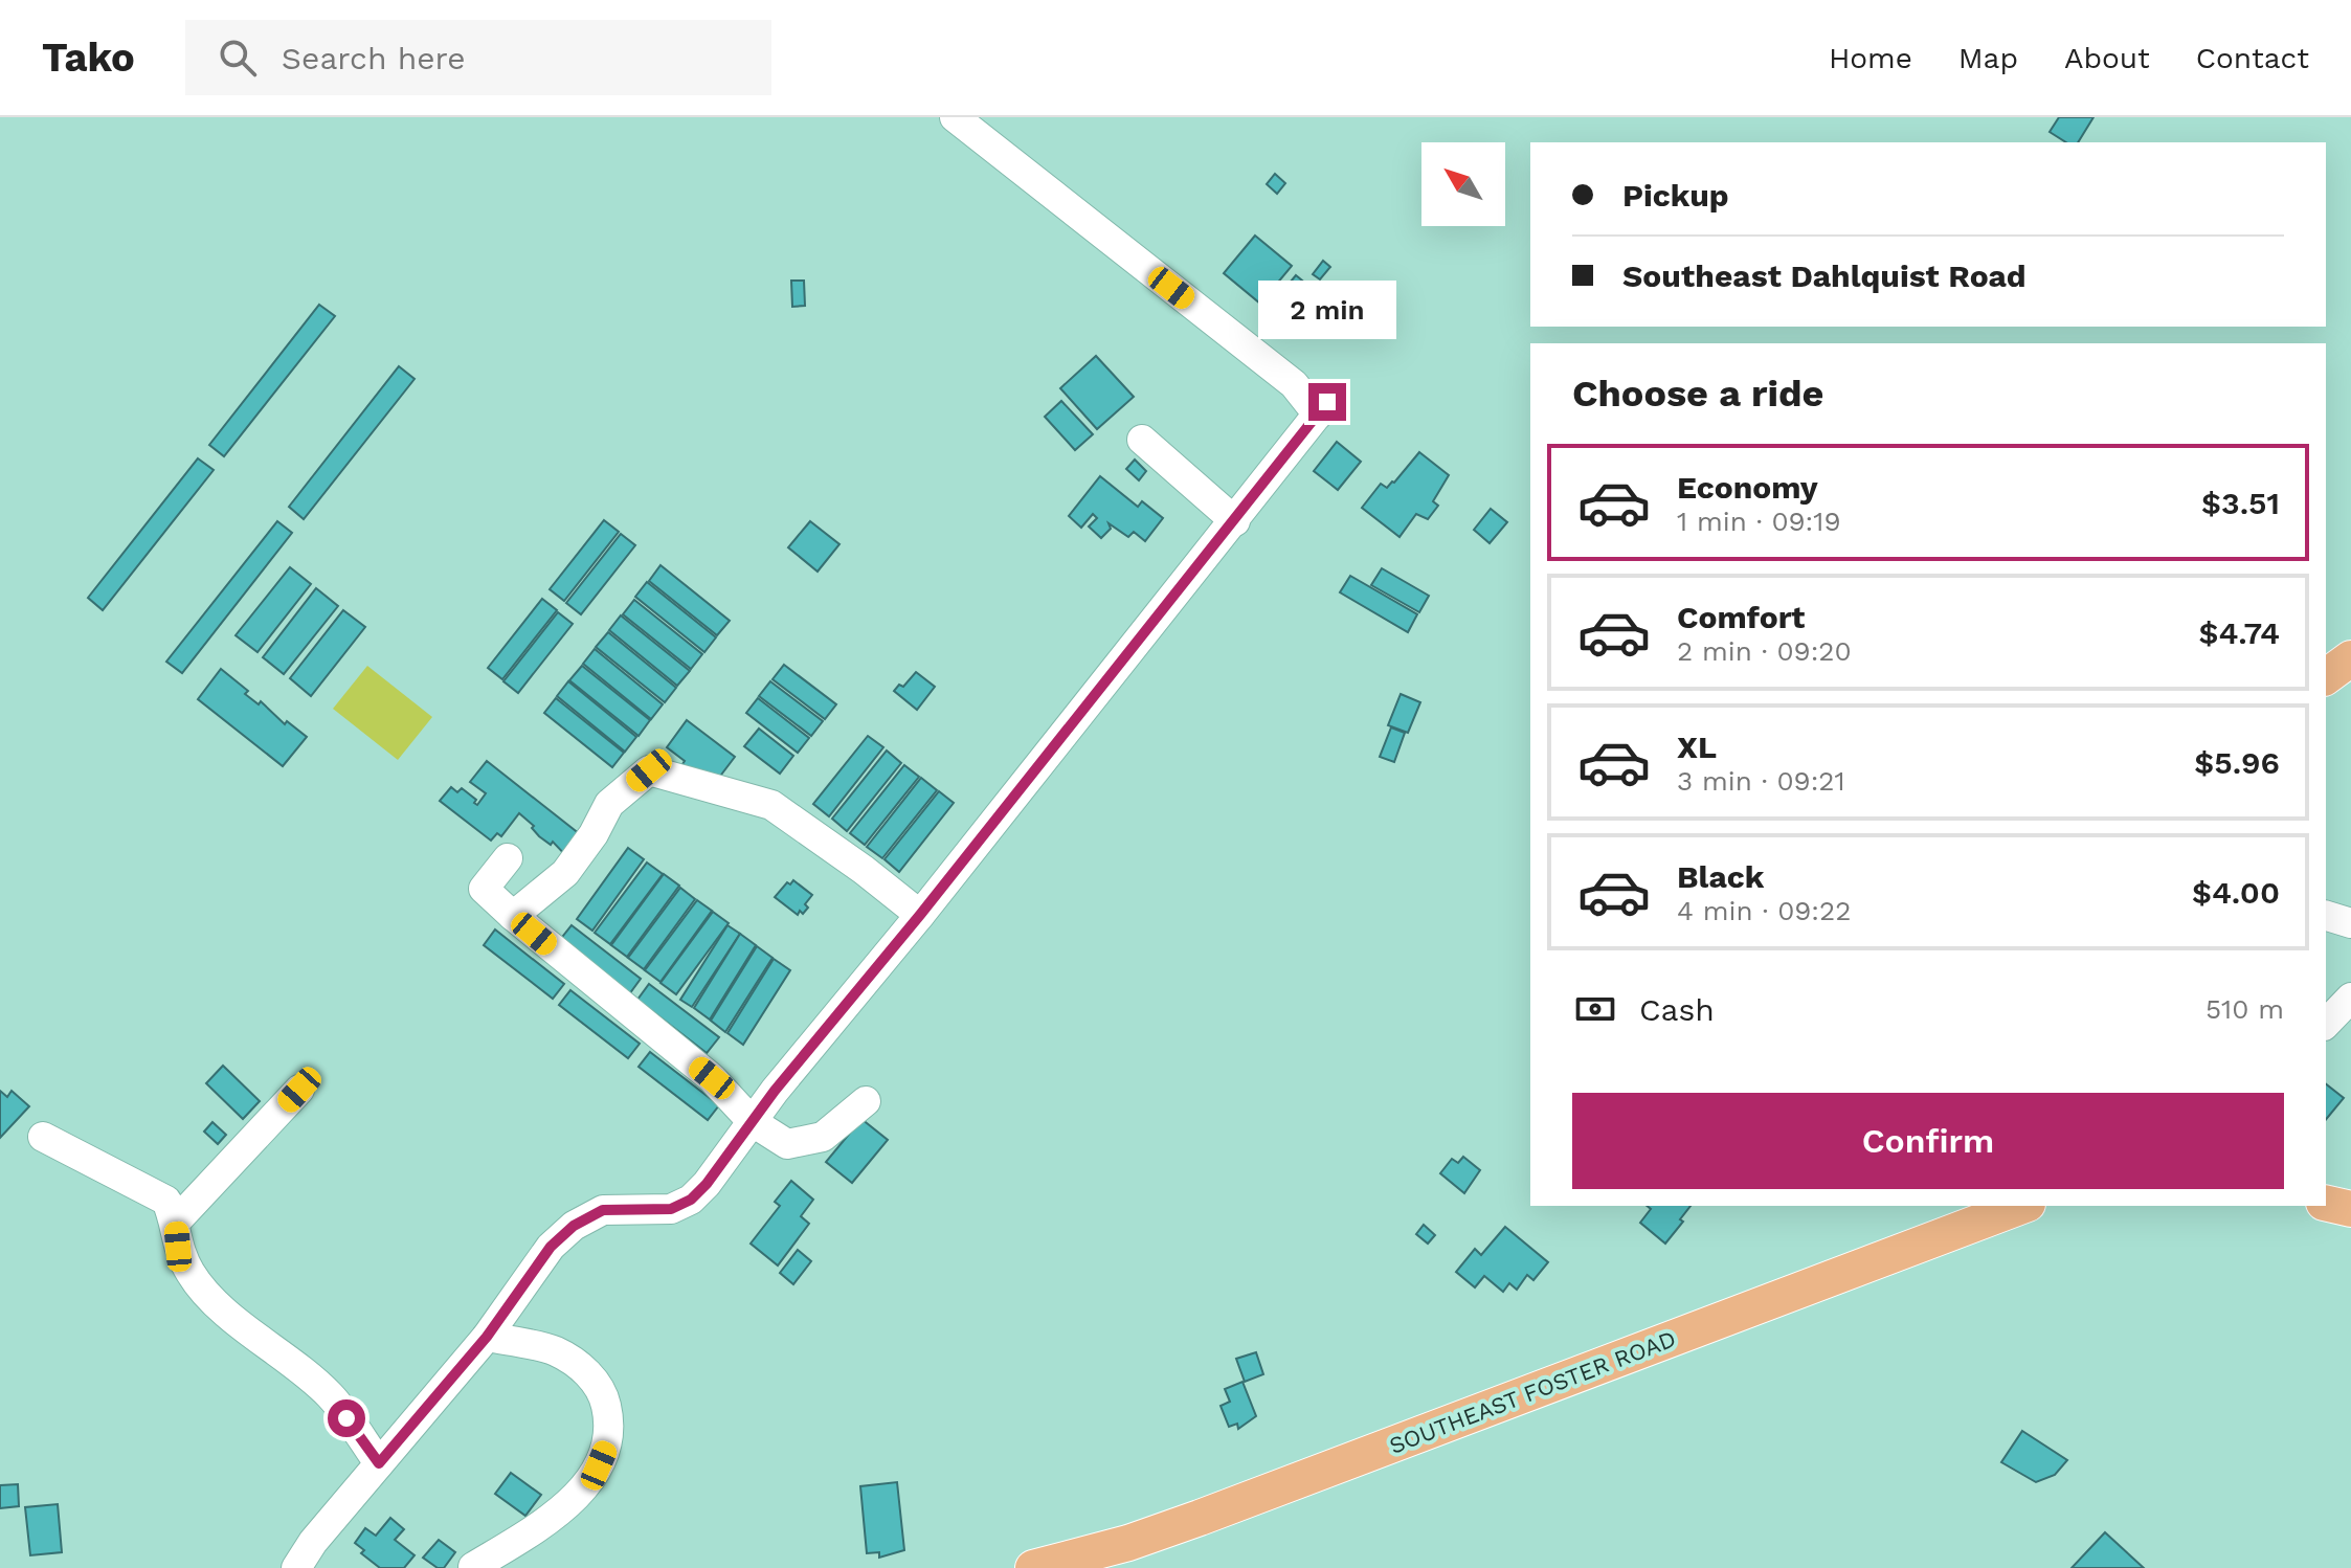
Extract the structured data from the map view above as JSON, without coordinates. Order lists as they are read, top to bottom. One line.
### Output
{"streets":{"main road":["SOUTHEAST FOSTER ROAD"]},"north":"top left","page":{"header":"Tako","search":"Search here","nav":["Home","Map","About","Contact"],"banner":["Pickup","Southeast Dahlquist Road"],"bubble":"2 min","heading":"Choose a ride","list":[{"name":"Economy","note":"1 min · 09:19","value":"$3.51"},{"name":"Comfort","note":"2 min · 09:20","value":"$4.74"},{"name":"XL","note":"3 min · 09:21","value":"$5.96"},{"name":"Black","note":"4 min · 09:22","value":"$4.00"}],"pay":["Cash","510 m"],"buttons":"Confirm"}}
